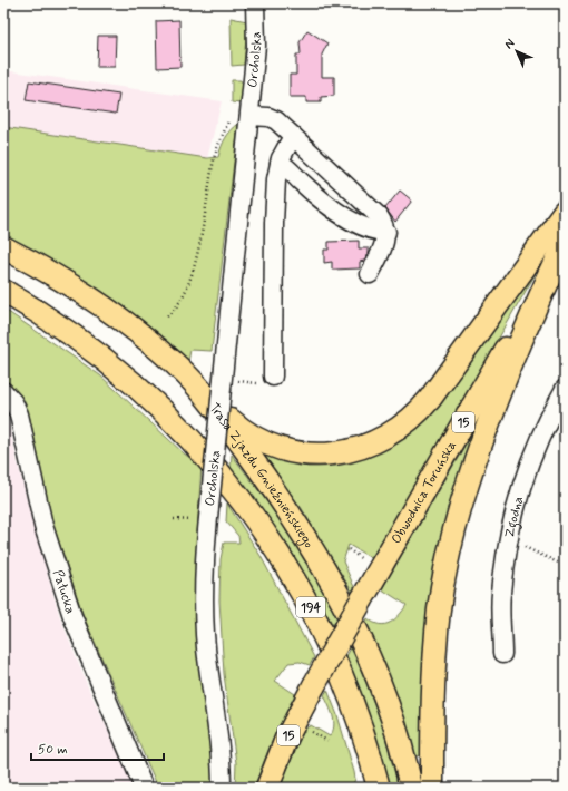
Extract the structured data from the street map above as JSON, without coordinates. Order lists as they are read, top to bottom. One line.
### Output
{"streets":{"main road":["15","Trasa Zjazdu Gnieźnieńskiego","Obwodnica Toruńska","194"],"street":["Orcholska","Zgodna","Pałucka"]},"crossings":[["Orcholska","Trasa Zjazdu Gnieźnieńskiego"],["15","Obwodnica Toruńska"]],"scale_bar":"50 m","north":"top left"}
